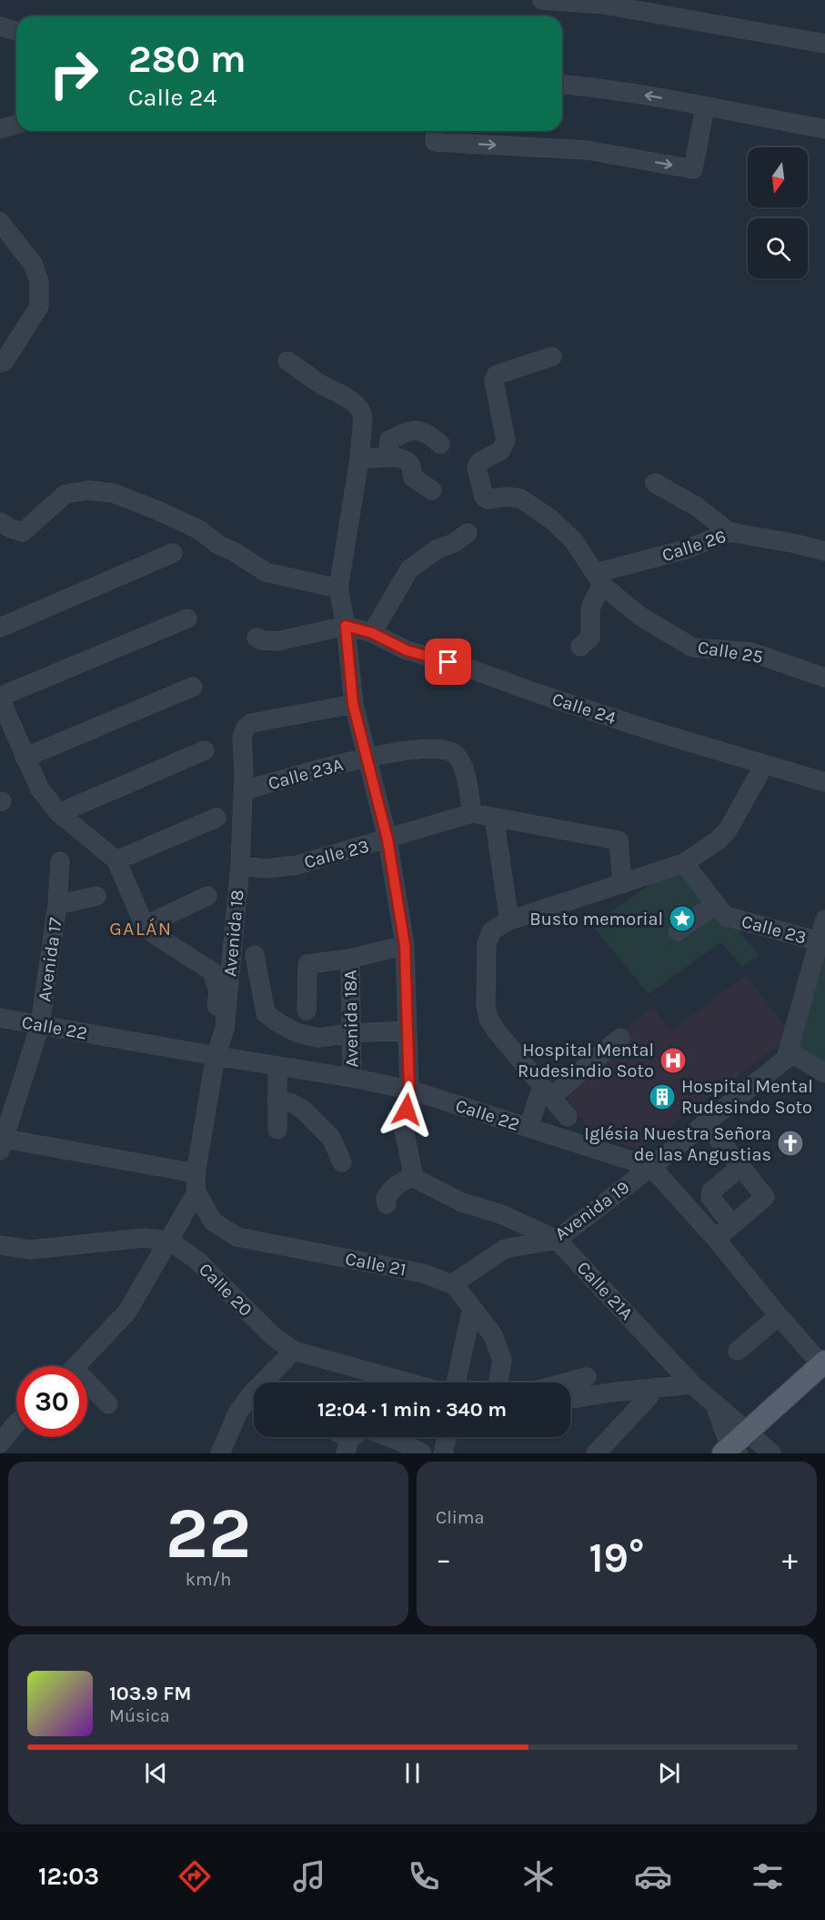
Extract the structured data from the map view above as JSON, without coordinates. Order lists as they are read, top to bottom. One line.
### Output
{"streets":{"street":["Calle 26","Calle 25","Calle 24","Calle 23A","Calle 23","Avenida 18","Avenida 17","Avenida 18A","Calle 22","Avenida 19","Calle 21","Calle 20","Calle 21A"]},"crossings":[["Calle 26","Calle 25"],["Calle 23A","Avenida 18"],["Calle 23","Avenida 18"],["Calle 23","Avenida 19"],["Avenida 18","Calle 22"],["Avenida 18","Calle 21"],["Avenida 17","Calle 22"],["Avenida 18A","Calle 22"],["Calle 22","Avenida 19"],["Avenida 19","Calle 21"],["Avenida 19","Calle 21A"]],"districts":["GALÁN"],"places":{"place":["Busto memorial"],"hospital":["Hospital Mental Rudesindio Soto"],"building":["Hospital Mental Rudesindo Soto"],"church":["Iglésia Nuestra Señora de las Angustias"]},"north":"bottom","page":{"turn":["280 m","Calle 24"],"limit":"30","trip":"12:04 · 1 min · 340 m","tile":[["22","km/h"],"Clima"],"heat":["−","19°","+"],"song":["103.9 FM","Música"],"tabs":"12:03"}}
